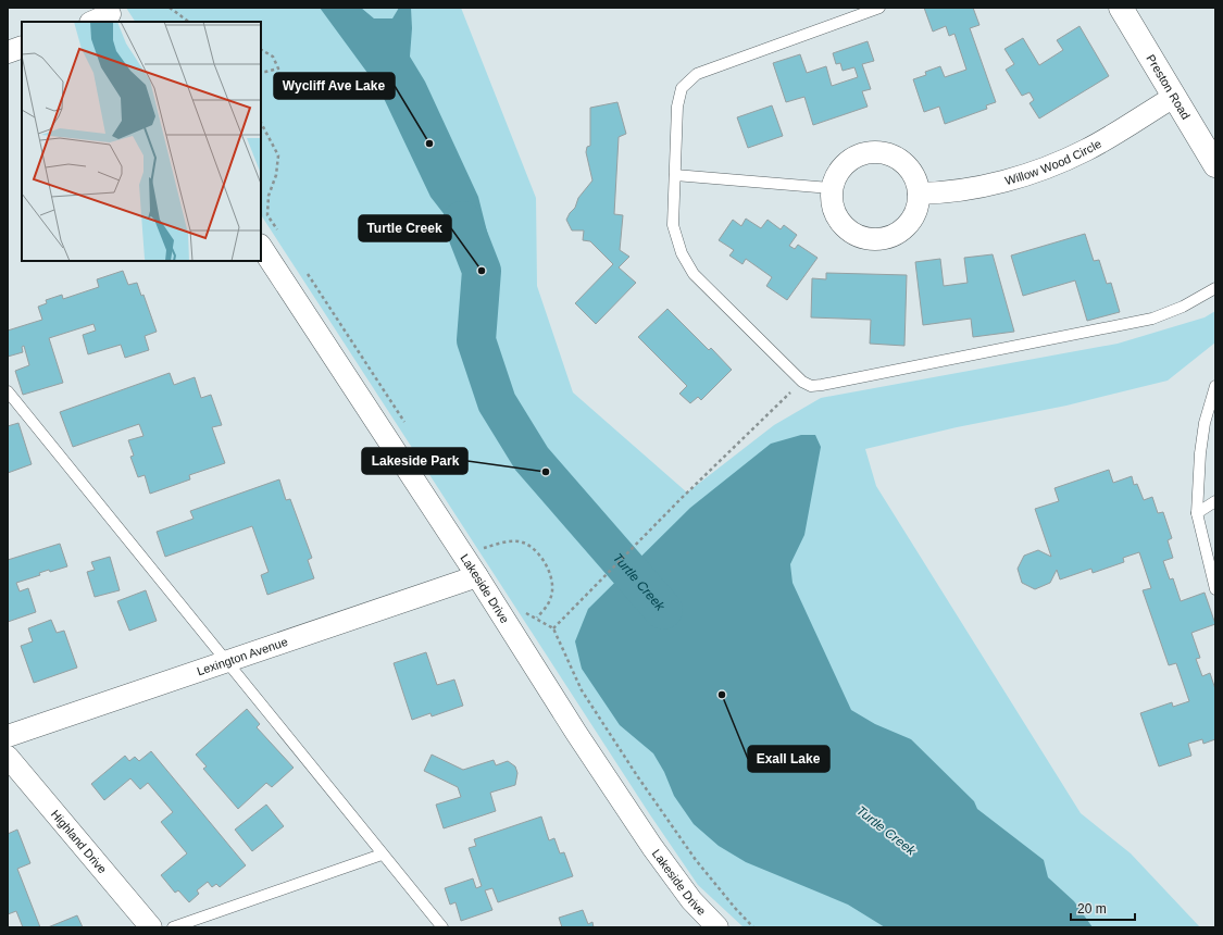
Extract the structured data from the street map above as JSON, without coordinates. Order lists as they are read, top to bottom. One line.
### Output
{"streets":{"main road":["Preston Road"],"street":["Willow Wood Circle","Lakeside Drive","Lexington Avenue","Highland Drive"]},"crossings":[["Preston Road","Willow Wood Circle"],["Lakeside Drive","Lexington Avenue"]],"water":["Turtle Creek"],"places":["Wycliff Ave Lake","Turtle Creek","Lakeside Park","Exall Lake"],"scale_bar":"20 m"}
